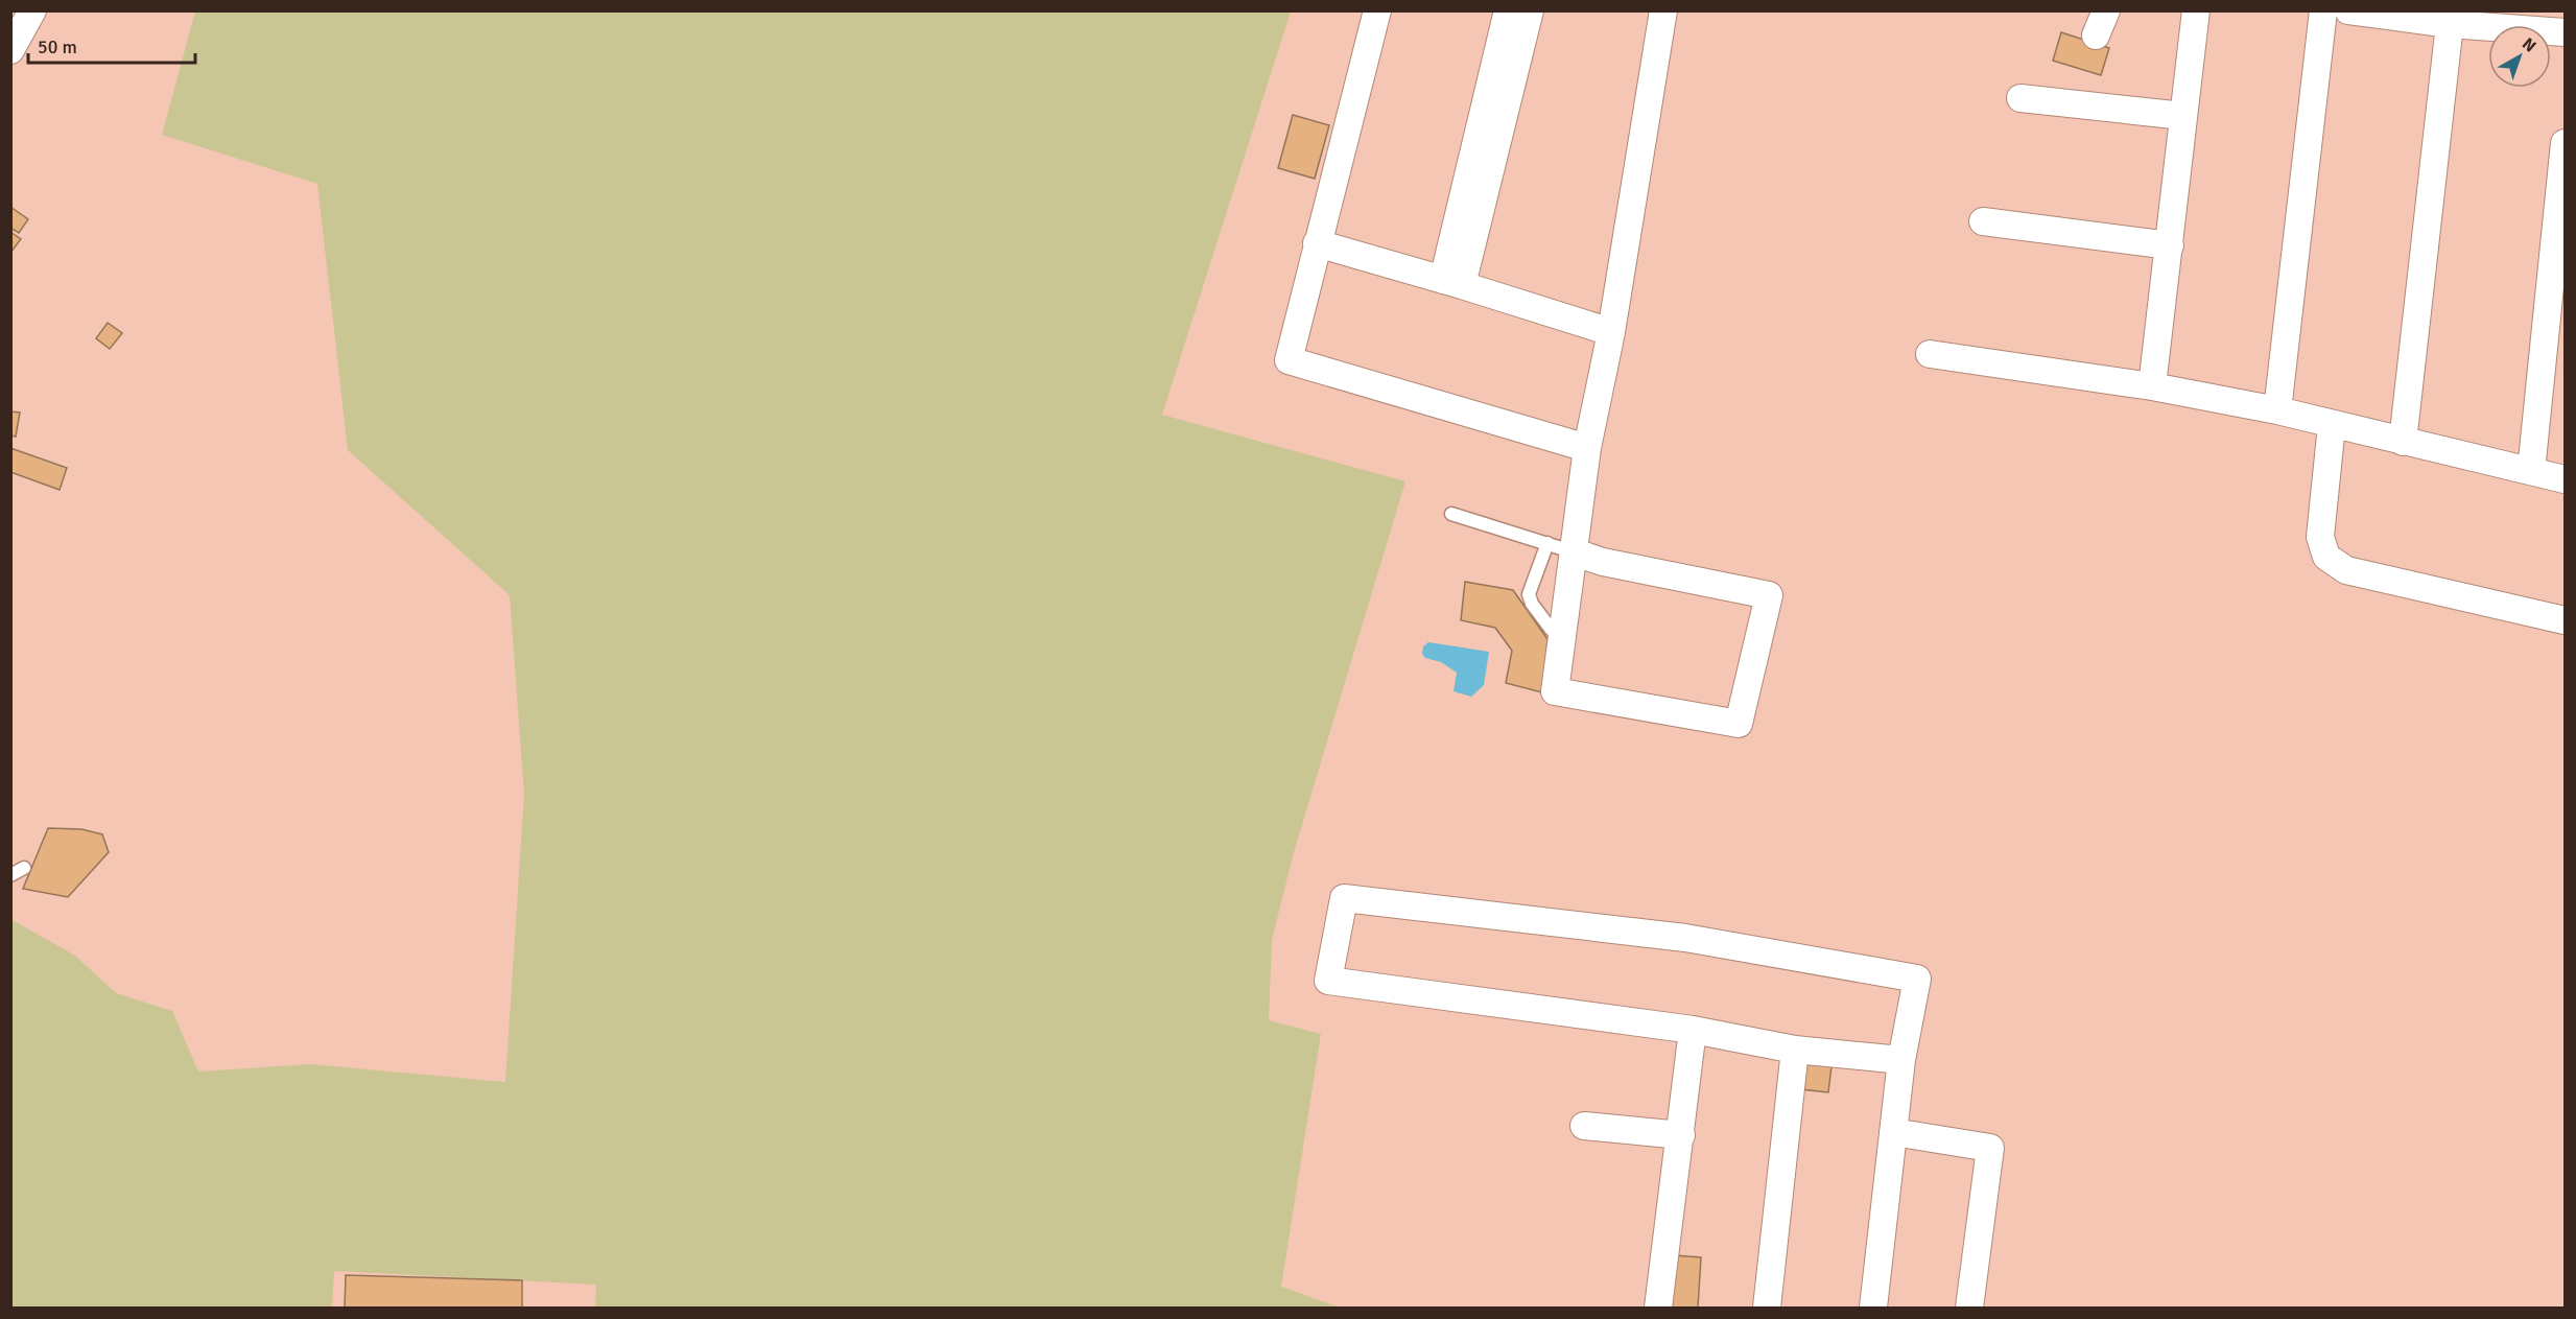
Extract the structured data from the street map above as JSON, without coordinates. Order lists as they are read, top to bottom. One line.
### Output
{"scale_bar":"50 m","north":"top right"}
